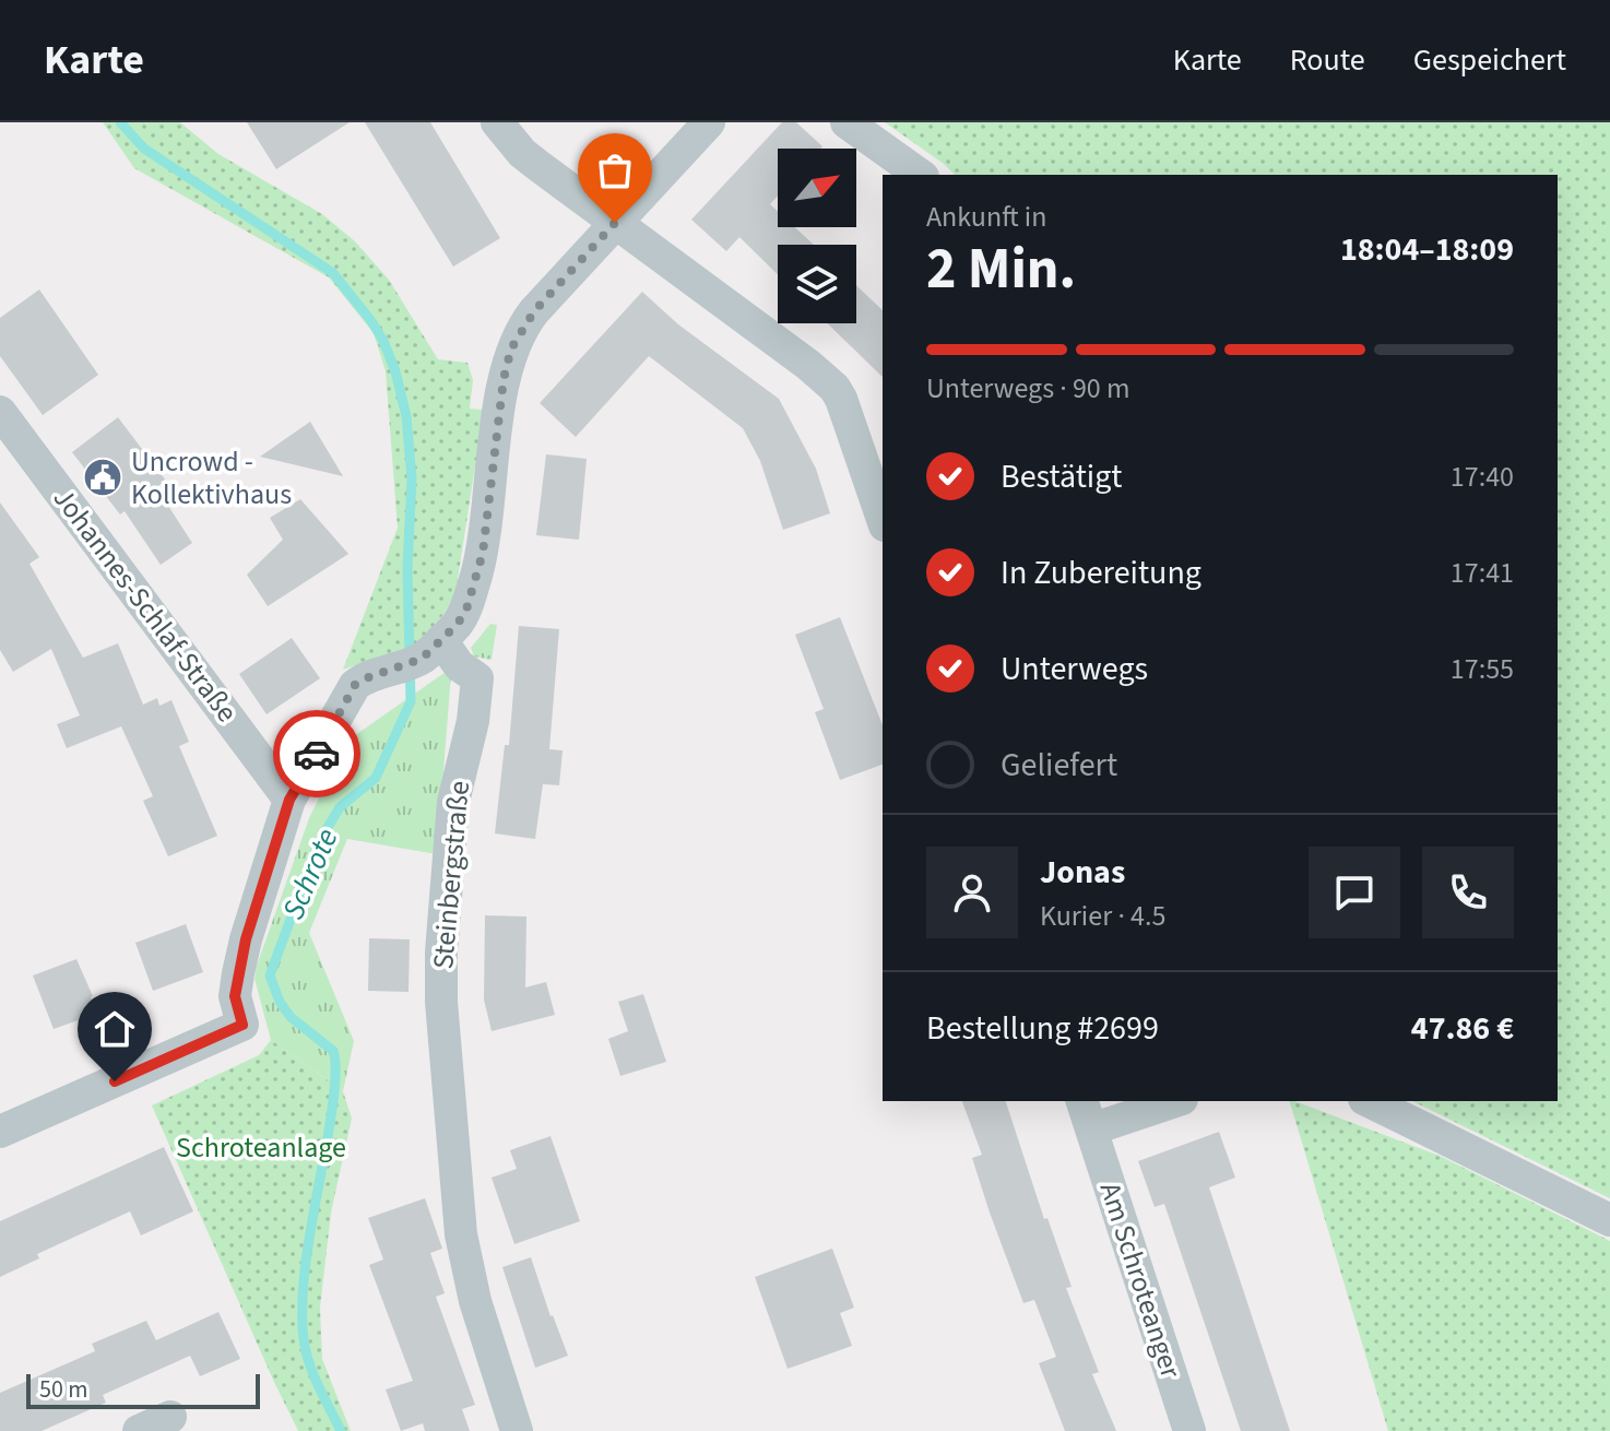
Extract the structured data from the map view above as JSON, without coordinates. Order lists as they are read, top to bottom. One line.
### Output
{"streets":{"street":["Johannes-Schlaf-Straße","Steinbergstraße","Am Schroteanger"]},"water":["Schrote"],"parks":["Schroteanlage"],"places":{"public building":["Uncrowd - Kollektivhaus"]},"scale_bar":"50 m","north":"top right","page":{"header":"Karte","nav":["Karte","Route","Gespeichert"],"heading":["2 Min.","Ankunft in","18:04–18:09"],"panel":["Jonas","Kurier · 4.5","Bestellung #2699","47.86 €"],"bar":"Unterwegs · 90 m","list":[["Bestätigt","17:40"],["In Zubereitung","17:41"],["Unterwegs","17:55"],"Geliefert"],"scale":"50 m"}}
